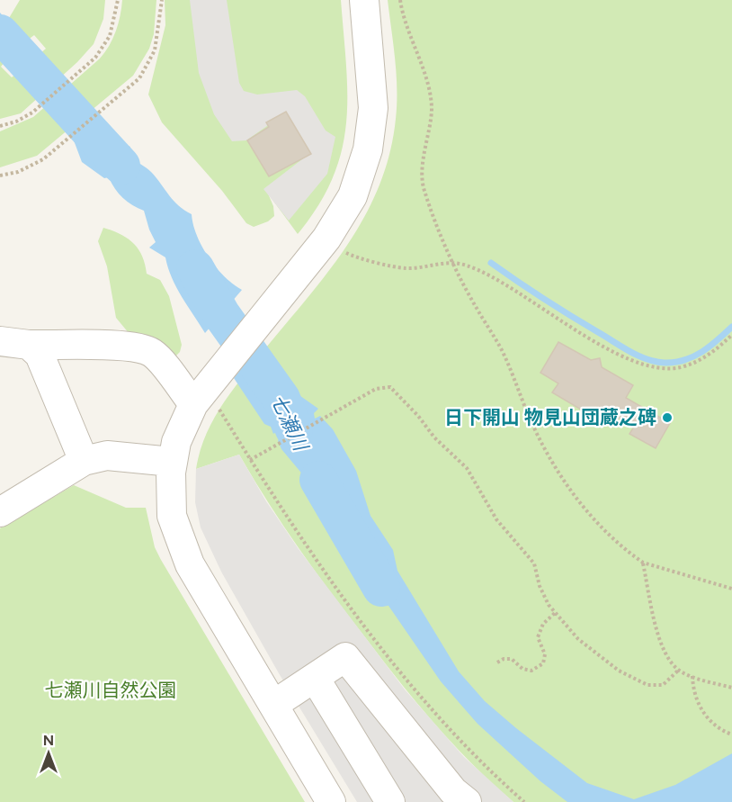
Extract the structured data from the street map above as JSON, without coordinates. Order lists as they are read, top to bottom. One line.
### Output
{"water":["七瀬川"],"parks":["七瀬川自然公園"],"places":["日下開山 物見山団蔵之碑"],"north":"top"}
